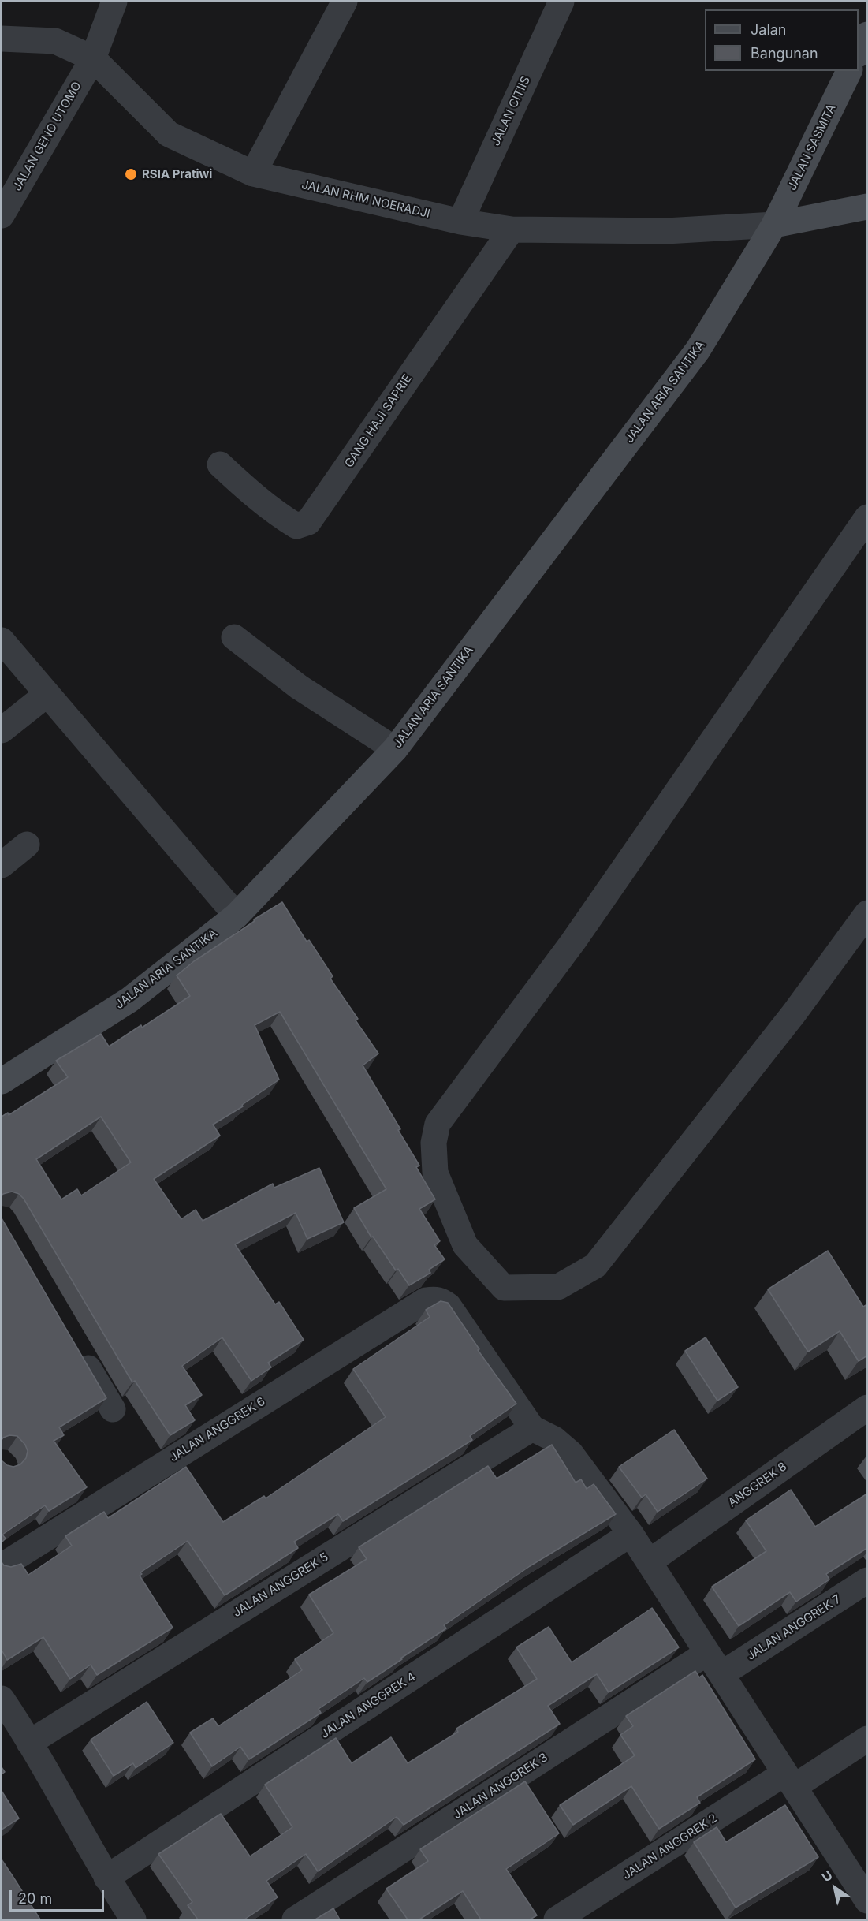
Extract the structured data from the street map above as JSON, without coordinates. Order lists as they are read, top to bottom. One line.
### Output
{"streets":{"street":["JALAN CITIIS","JALAN GENO UTOMO","JALAN SASMITA","JALAN RHM NOERADJI","JALAN ARIA SANTIKA","GANG HAJI SAPRIE","JALAN ANGGREK 6","ANGGREK 8","JALAN ANGGREK 5","JALAN ANGGREK 7","JALAN ANGGREK 4","JALAN ANGGREK 3","JALAN ANGGREK 2"]},"crossings":[["JALAN CITIIS","JALAN RHM NOERADJI"],["JALAN GENO UTOMO","JALAN RHM NOERADJI"],["JALAN SASMITA","JALAN RHM NOERADJI"],["JALAN SASMITA","JALAN ARIA SANTIKA"],["JALAN RHM NOERADJI","JALAN ARIA SANTIKA"],["JALAN RHM NOERADJI","GANG HAJI SAPRIE"],["JALAN ANGGREK 6","JALAN ANGGREK 5"]],"places":["RSIA Pratiwi"],"legend":["Jalan","Bangunan"],"scale_bar":"20 m","north":"top left"}
